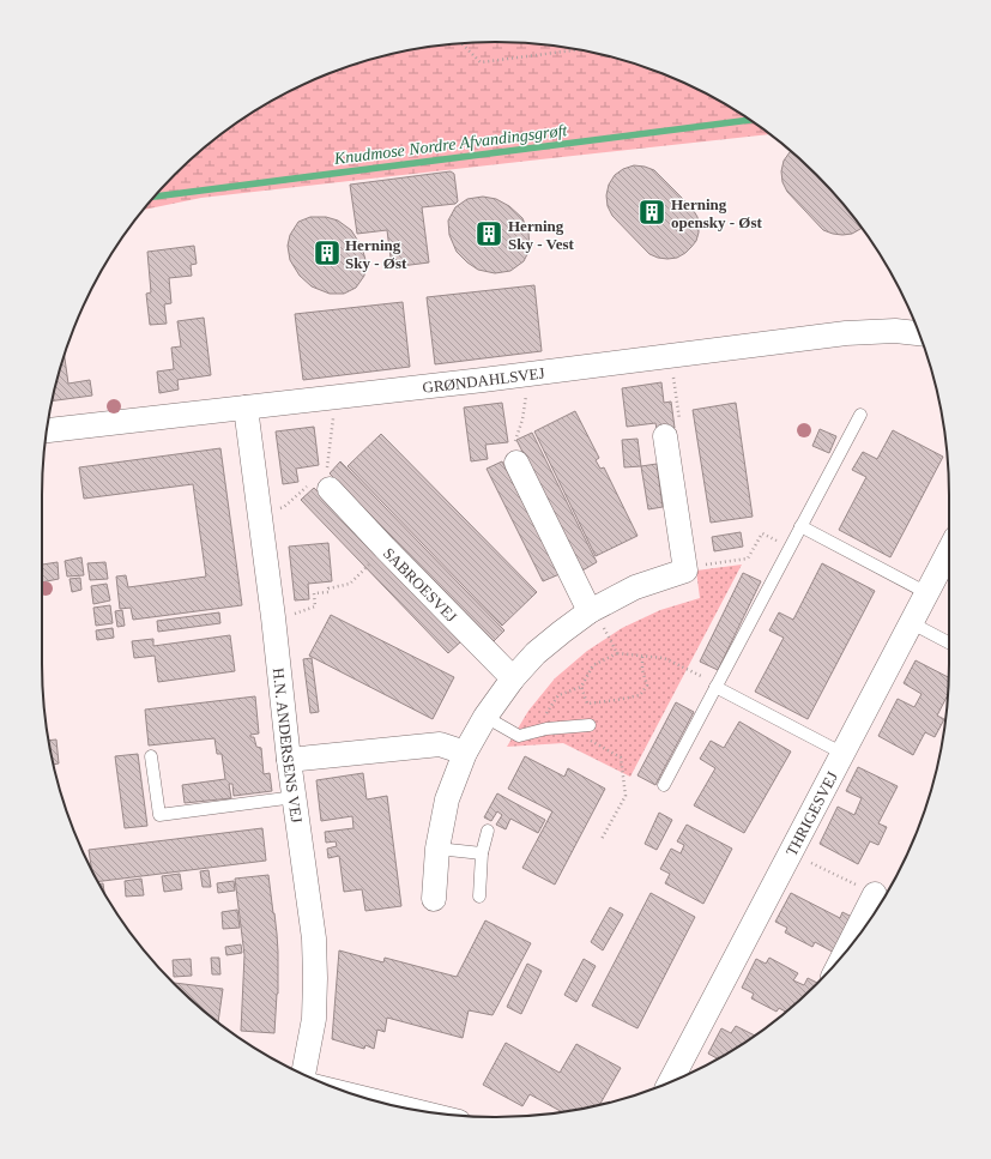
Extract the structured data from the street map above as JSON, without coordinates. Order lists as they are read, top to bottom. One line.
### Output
{"streets":{"street":["GRØNDAHLSVEJ","SABROESVEJ","H.N. ANDERSENS VEJ","THRIGESVEJ"]},"crossings":[["GRØNDAHLSVEJ","H.N. ANDERSENS VEJ"]],"water":["Knudmose Nordre Afvandingsgrøft"],"places":{"building":["Herning opensky - Øst","Herning Sky - Vest","Herning Sky - Øst"]}}
